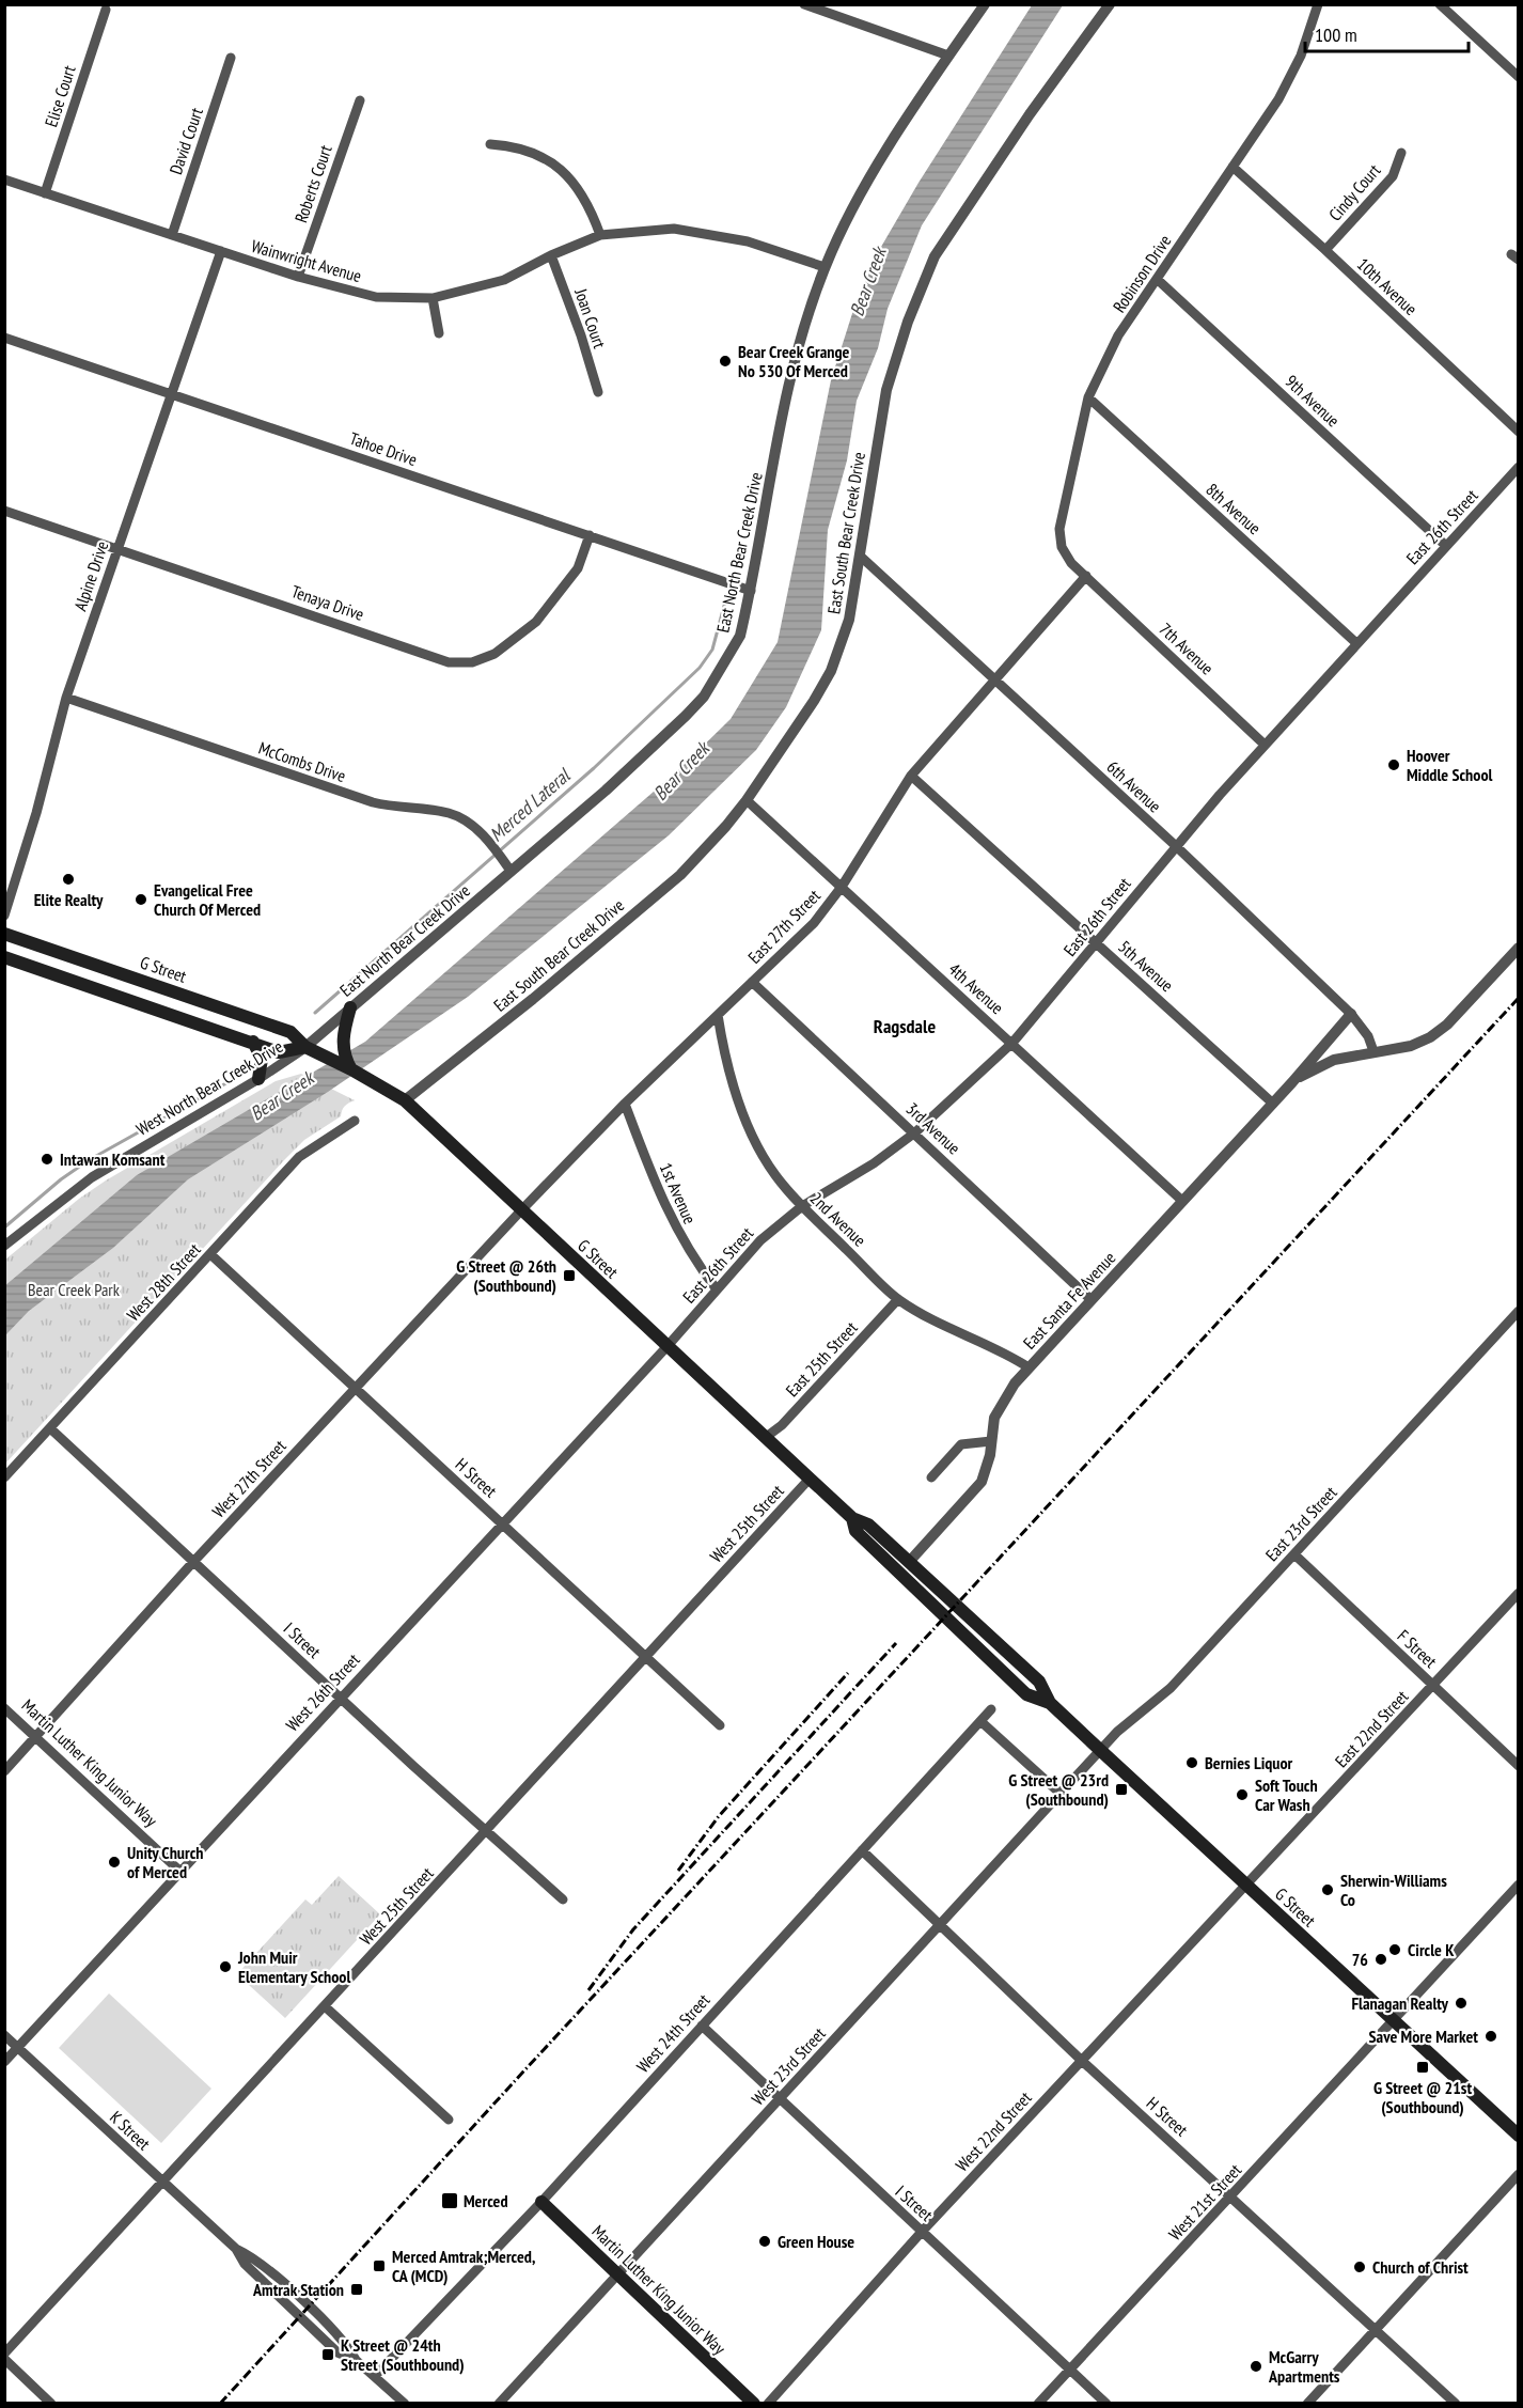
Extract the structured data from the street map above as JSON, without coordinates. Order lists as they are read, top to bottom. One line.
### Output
{"streets":{"main road":["G Street","Martin Luther King Junior Way"],"street":["Elise Court","David Court","Roberts Court","Cindy Court","Wainwright Avenue","Robinson Drive","10th Avenue","Joan Court","9th Avenue","Tahoe Drive","8th Avenue","East 26th Street","East South Bear Creek Drive","East North Bear Creek Drive","Alpine Drive","Tenaya Drive","7th Avenue","McCombs Drive","6th Avenue","East 27th Street","5th Avenue","4th Avenue","West North Bear Creek Drive","3rd Avenue","1st Avenue","2nd Avenue","West 28th Street","East Santa Fe Avenue","East 25th Street","H Street","West 27th Street","West 25th Street","East 23rd Street","I Street","F Street","West 26th Street","East 22nd Street","West 24th Street","West 23rd Street","K Street","West 22nd Street","West 21st Street"]},"crossings":[["Elise Court","Wainwright Avenue"],["David Court","Wainwright Avenue"],["Roberts Court","Wainwright Avenue"],["Cindy Court","10th Avenue"],["Wainwright Avenue","Joan Court"],["Wainwright Avenue","East North Bear Creek Drive"],["Wainwright Avenue","Alpine Drive"],["Robinson Drive","10th Avenue"],["Robinson Drive","9th Avenue"],["Robinson Drive","8th Avenue"],["Robinson Drive","7th Avenue"],["Robinson Drive","East 27th Street"],["9th Avenue","East 26th Street"],["Tahoe Drive","East North Bear Creek Drive"],["Tahoe Drive","Alpine Drive"],["Tahoe Drive","Tenaya Drive"],["8th Avenue","East 26th Street"],["East 26th Street","7th Avenue"],["East 26th Street","6th Avenue"],["East 26th Street","5th Avenue"],["East 26th Street","G Street"],["East 26th Street","4th Avenue"],["East 26th Street","3rd Avenue"],["East 26th Street","1st Avenue"],["East 26th Street","2nd Avenue"],["East 26th Street","West 26th Street"],["East South Bear Creek Drive","6th Avenue"],["East South Bear Creek Drive","G Street"],["East South Bear Creek Drive","4th Avenue"],["East North Bear Creek Drive","McCombs Drive"],["East North Bear Creek Drive","G Street"],["East North Bear Creek Drive","West North Bear Creek Drive"],["Alpine Drive","Tenaya Drive"],["Alpine Drive","McCombs Drive"],["7th Avenue","East 27th Street"],["6th Avenue","East 27th Street"],["6th Avenue","East Santa Fe Avenue"],["East 27th Street","5th Avenue"],["East 27th Street","G Street"],["East 27th Street","4th Avenue"],["East 27th Street","3rd Avenue"],["East 27th Street","1st Avenue"],["East 27th Street","2nd Avenue"],["East 27th Street","West 27th Street"],["5th Avenue","East Santa Fe Avenue"],["G Street","West North Bear Creek Drive"],["G Street","East Santa Fe Avenue"],["G Street","East 25th Street"],["G Street","West 27th Street"],["G Street","West 25th Street"],["G Street","East 23rd Street"],["G Street","West 26th Street"],["G Street","East 22nd Street"],["G Street","West 23rd Street"],["G Street","West 22nd Street"],["G Street","West 21st Street"],["4th Avenue","East Santa Fe Avenue"],["3rd Avenue","East Santa Fe Avenue"],["2nd Avenue","East Santa Fe Avenue"],["2nd Avenue","East 25th Street"],["West 28th Street","H Street"],["West 28th Street","I Street"],["H Street","West 27th Street"],["H Street","West 25th Street"],["H Street","West 26th Street"],["H Street","West 24th Street"],["H Street","West 23rd Street"],["H Street","West 22nd Street"],["H Street","West 21st Street"],["West 27th Street","I Street"],["West 27th Street","Martin Luther King Junior Way"],["West 25th Street","I Street"],["West 25th Street","K Street"],["East 23rd Street","F Street"],["East 23rd Street","West 23rd Street"],["I Street","West 26th Street"],["I Street","West 24th Street"],["I Street","West 23rd Street"],["I Street","West 22nd Street"],["I Street","West 21st Street"],["F Street","East 22nd Street"],["West 26th Street","Martin Luther King Junior Way"],["West 26th Street","K Street"],["East 22nd Street","West 22nd Street"],["Martin Luther King Junior Way","West 24th Street"],["Martin Luther King Junior Way","West 23rd Street"],["West 24th Street","K Street"]],"districts":["Ragsdale"],"water":["Bear Creek","Merced Lateral"],"parks":["Bear Creek Park"],"places":{"other":["Bear Creek Grange No 530 Of Merced","Hoover Middle School","Elite Realty","Evangelical Free Church Of Merced","Intawan Komsant","Bernies Liquor","Soft Touch Car Wash","Unity Church of Merced","Sherwin-Williams Co","Circle K","76","John Muir Elementary School","Flanagan Realty","Save More Market","Green House","Church of Christ","McGarry Apartments"],"transit":["G Street @ 26th (Southbound)","G Street @ 23rd (Southbound)","G Street @ 21st (Southbound)","Merced","Merced Amtrak;Merced, CA (MCD)","Amtrak Station","K Street @ 24th Street (Southbound)"]},"scale_bar":"100 m"}
